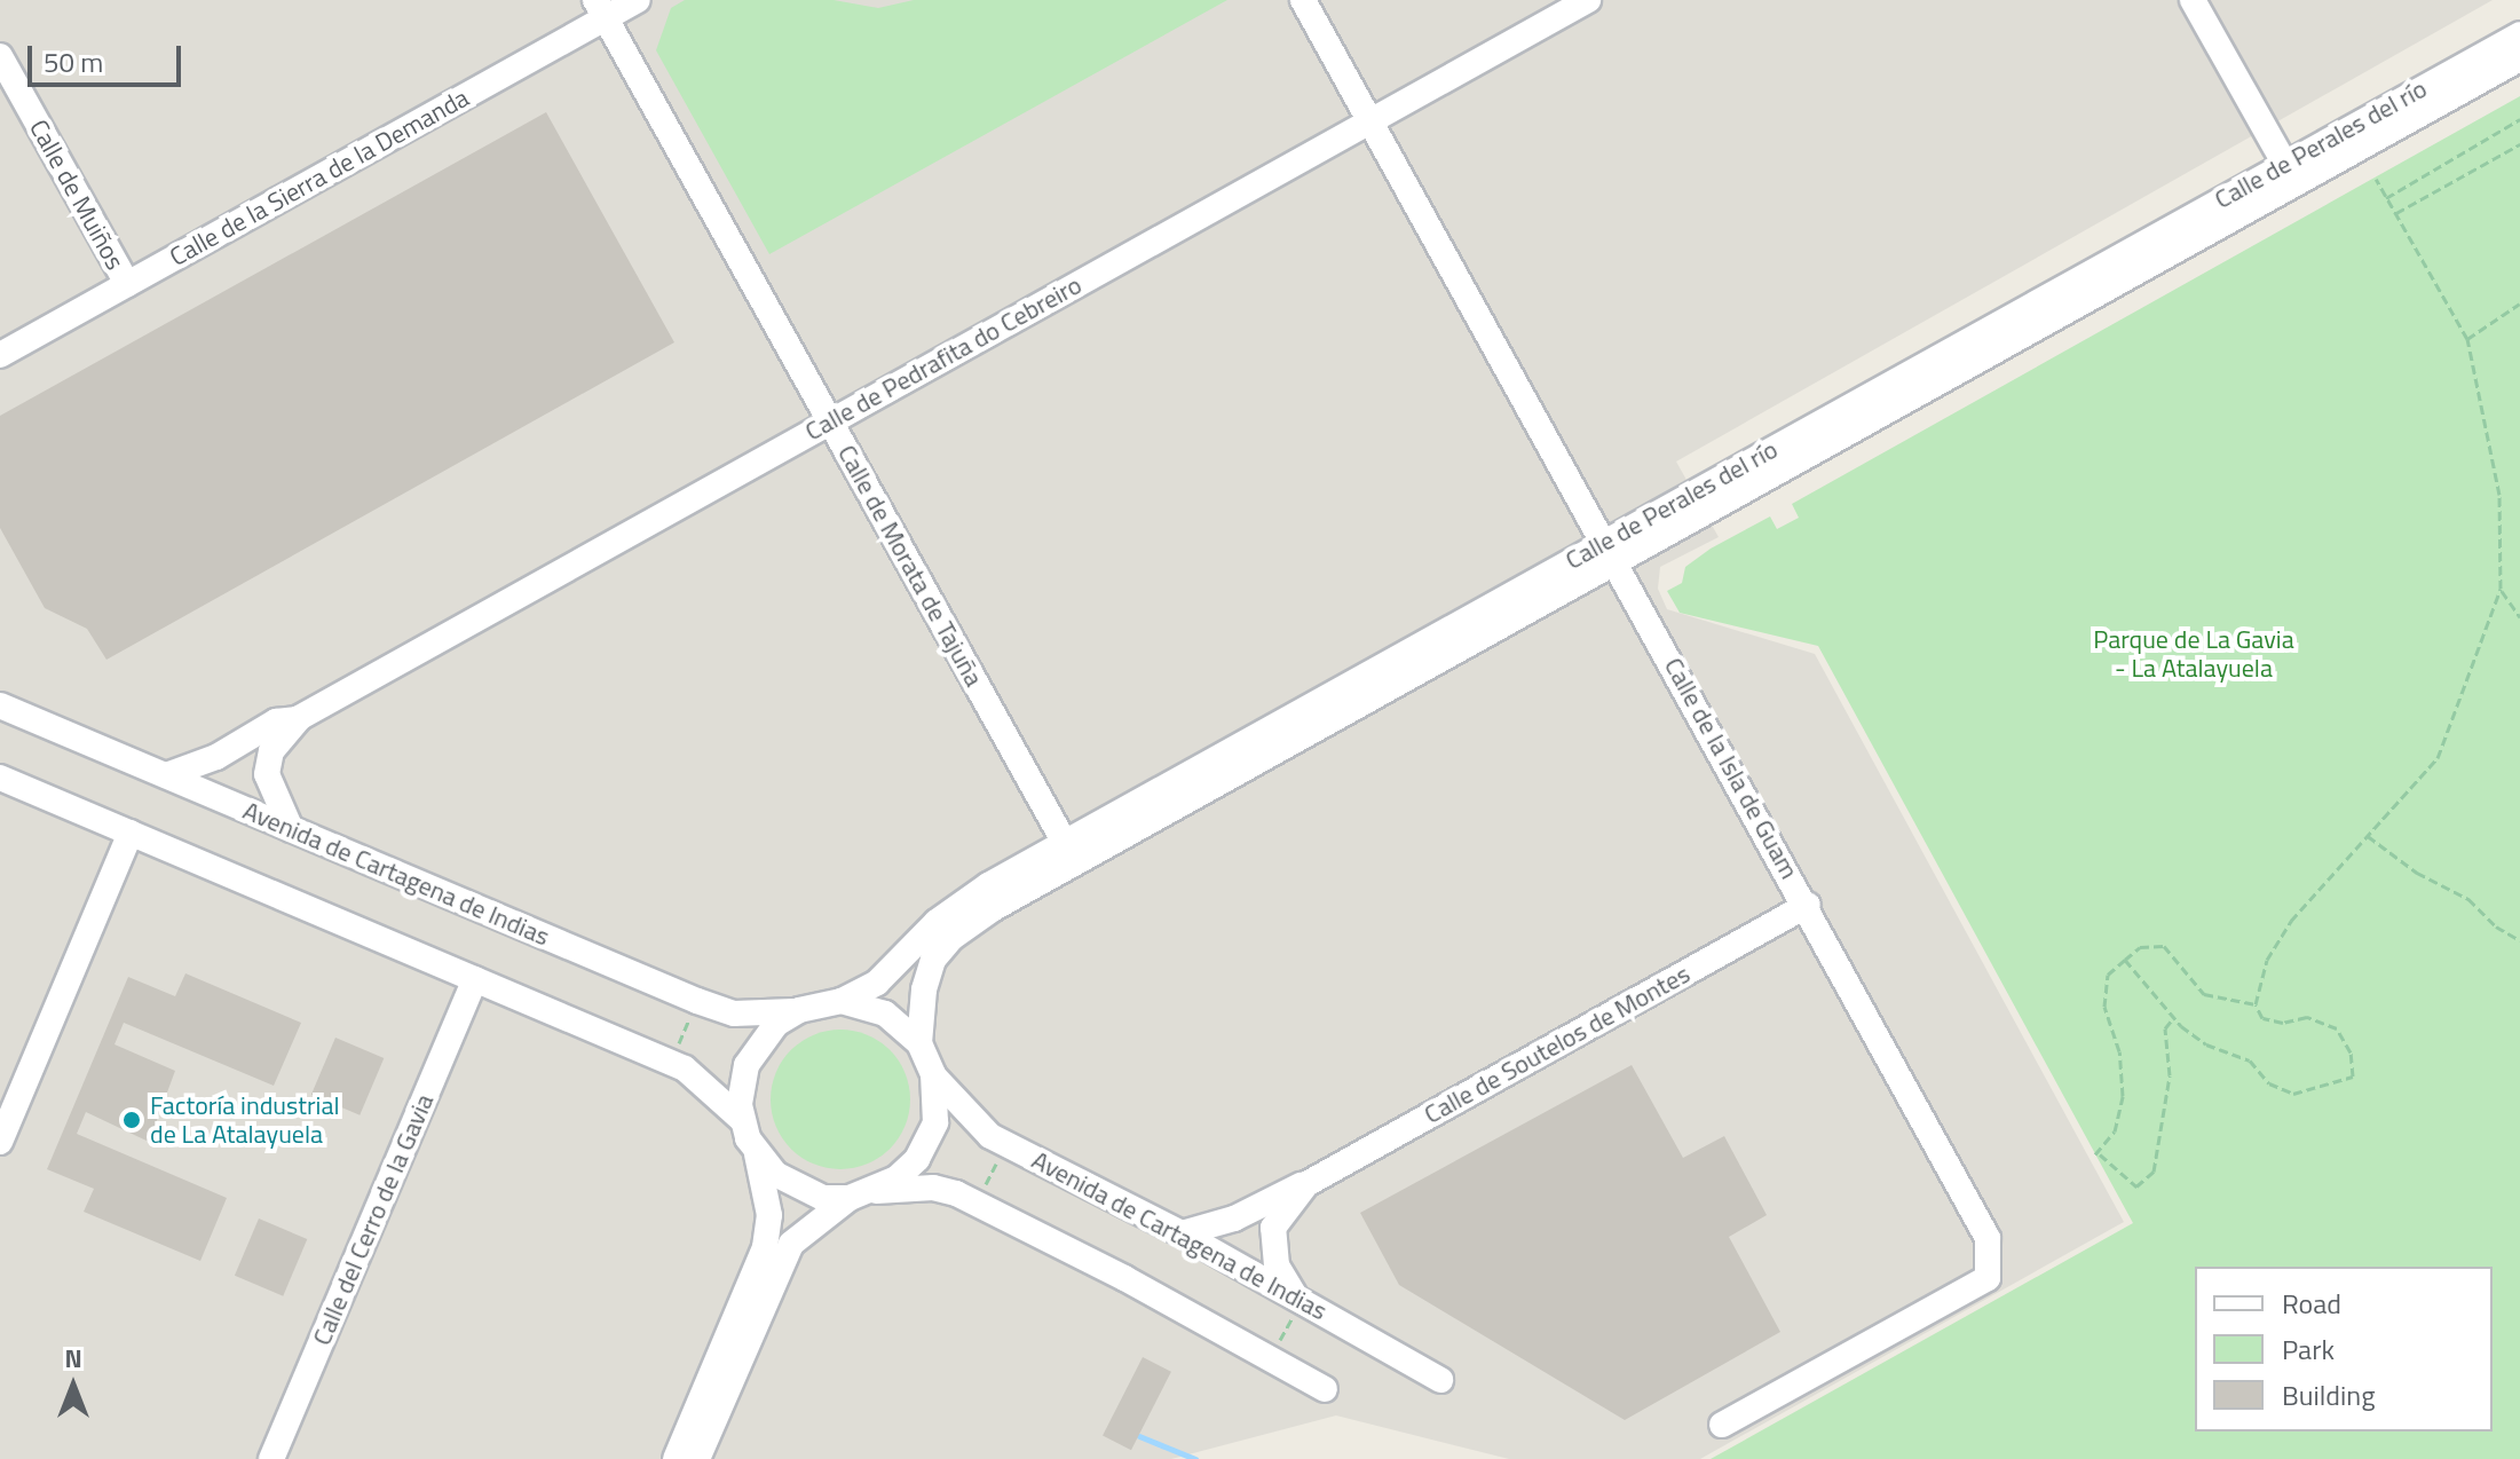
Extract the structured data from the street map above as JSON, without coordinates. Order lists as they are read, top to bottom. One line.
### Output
{"streets":{"street":["Calle de Perales del río","Calle de la Sierra de la Demanda","Calle de Muiños","Calle de Pedrafita do Cebreiro","Calle de Morata de Tajuña","Calle de la Isla de Guam","Avenida de Cartagena de Indias","Calle de Soutelos de Montes","Calle del Cerro de la Gavia"]},"crossings":[["Calle de Perales del río","Calle de Morata de Tajuña"],["Calle de Perales del río","Calle de la Isla de Guam"],["Calle de Perales del río","Avenida de Cartagena de Indias"],["Calle de la Sierra de la Demanda","Calle de Muiños"],["Calle de la Sierra de la Demanda","Calle de Morata de Tajuña"],["Calle de Pedrafita do Cebreiro","Calle de Morata de Tajuña"],["Calle de Pedrafita do Cebreiro","Calle de la Isla de Guam"],["Calle de Pedrafita do Cebreiro","Avenida de Cartagena de Indias"],["Calle de la Isla de Guam","Calle de Soutelos de Montes"],["Avenida de Cartagena de Indias","Calle de Soutelos de Montes"]],"parks":["Parque de La Gavia - La Atalayuela"],"places":["Factoría industrial de La Atalayuela"],"legend":["Road","Park","Building"],"scale_bar":"50 m","north":"top"}
